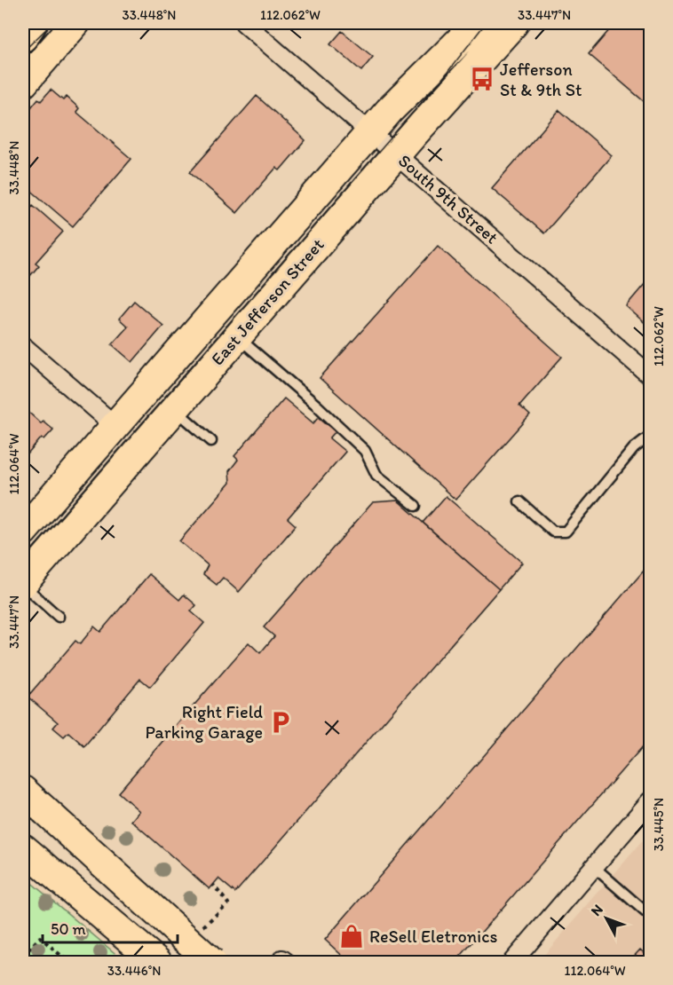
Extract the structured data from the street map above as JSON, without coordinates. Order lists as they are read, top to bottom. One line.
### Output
{"streets":{"main road":["East Jefferson Street"],"street":["South 9th Street"]},"crossings":[["South 9th Street","East Jefferson Street"]],"places":{"bus stop":["Jefferson St & 9th St"],"parking":["Right Field Parking Garage"],"shop":["ReSell Eletronics"]},"scale_bar":"50 m","north":"top left","coordinates":["33.448°N","112.062°W","33.447°N","112.064°W","33.445°N","33.446°N"]}
